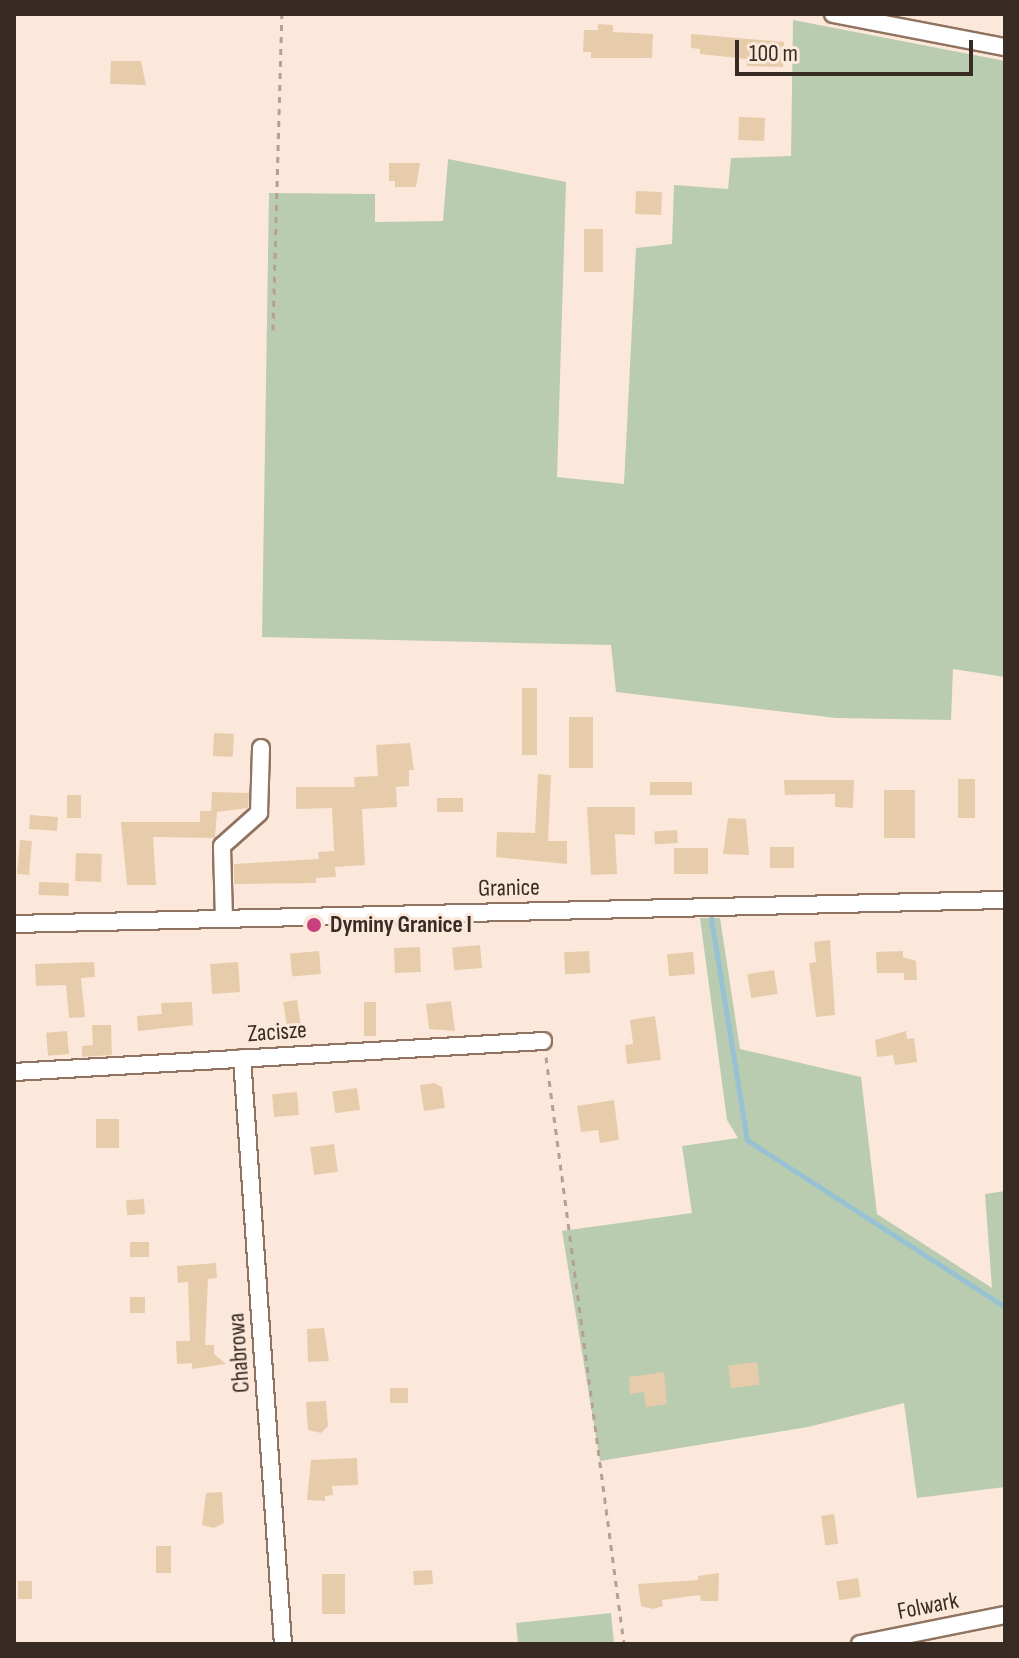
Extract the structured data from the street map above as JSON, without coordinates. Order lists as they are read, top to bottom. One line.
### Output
{"streets":{"street":["Granice","Zacisze","Chabrowa","Folwark"]},"crossings":[["Zacisze","Chabrowa"]],"places":["Dyminy Granice I"],"scale_bar":"100 m"}
